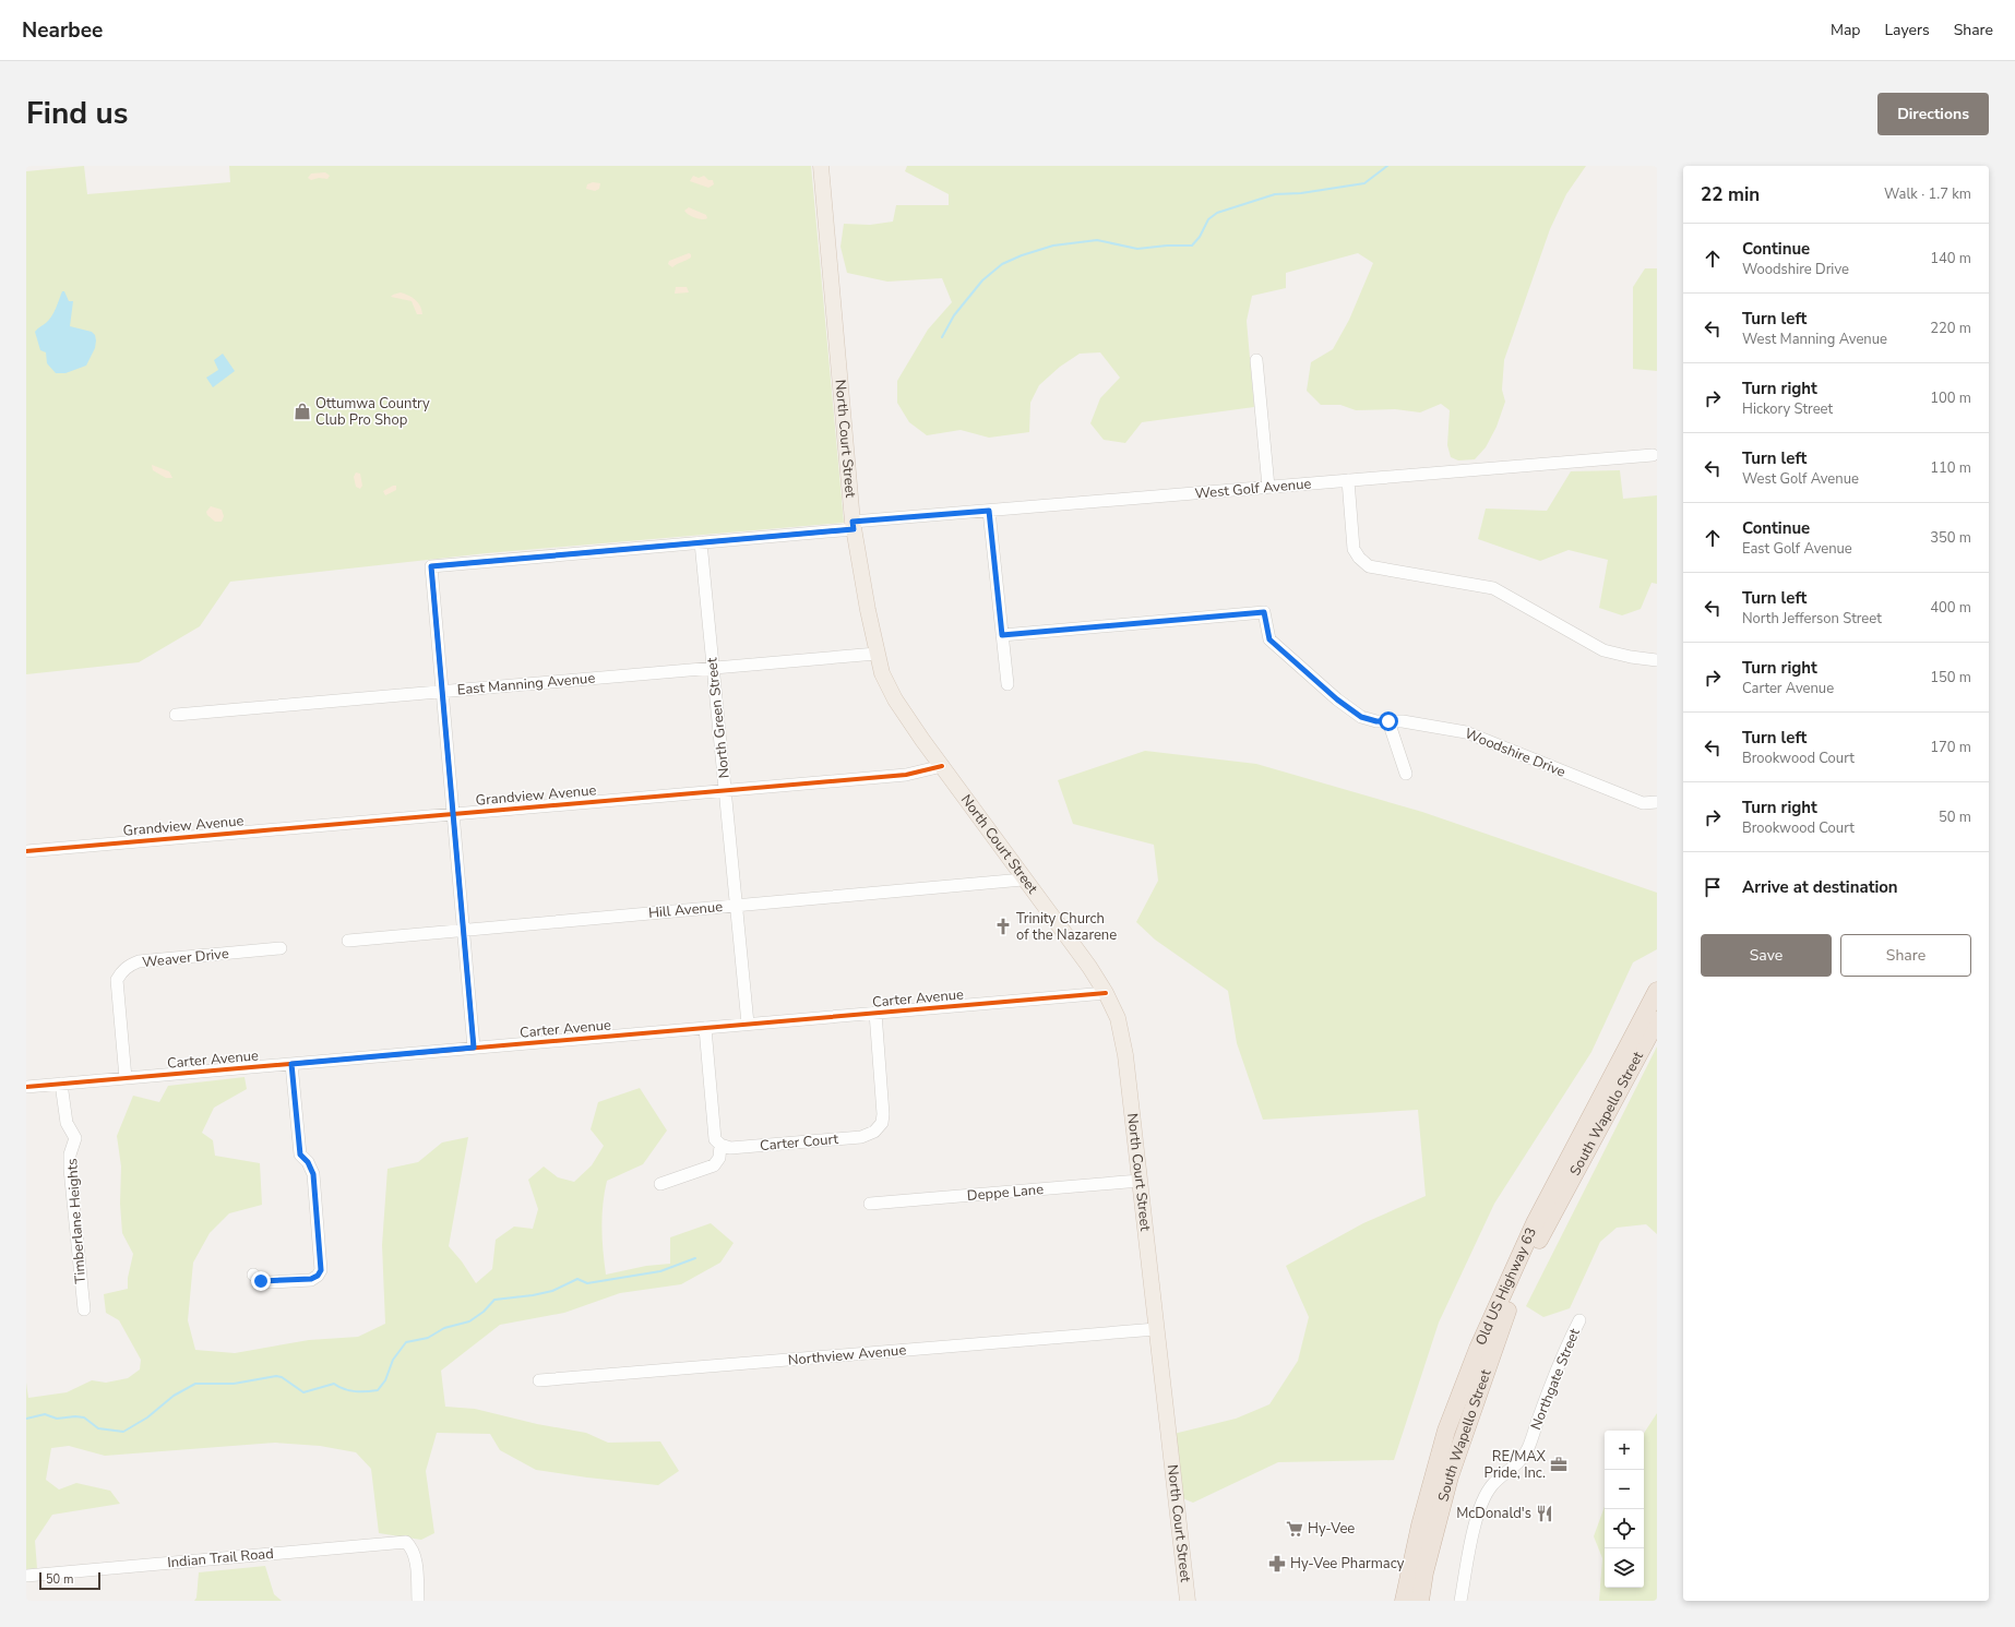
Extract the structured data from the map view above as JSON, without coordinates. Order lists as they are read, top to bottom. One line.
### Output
{"streets":{"highway":["South Wapello Street","Old US Highway 63"],"main road":["North Court Street"],"street":["West Golf Avenue","East Manning Avenue","North Green Street","Woodshire Drive","Grandview Avenue","Hill Avenue","Weaver Drive","Carter Avenue","Carter Court","Deppe Lane","Timberlane Heights","Northview Avenue","Northgate Street","Indian Trail Road"]},"crossings":[["North Court Street","West Golf Avenue"],["North Court Street","East Manning Avenue"],["North Court Street","Grandview Avenue"],["North Court Street","Hill Avenue"],["North Court Street","Carter Avenue"],["North Court Street","Deppe Lane"],["North Court Street","Northview Avenue"],["West Golf Avenue","East Manning Avenue"],["West Golf Avenue","North Green Street"],["East Manning Avenue","North Green Street"],["North Green Street","Grandview Avenue"],["North Green Street","Hill Avenue"],["North Green Street","Carter Avenue"],["Weaver Drive","Carter Avenue"],["Carter Avenue","Carter Court"],["Carter Avenue","Timberlane Heights"]],"places":{"shop":["Ottumwa Country Club Pro Shop"],"church":["Trinity Church of the Nazarene"],"office":["RE/MAX Pride, Inc."],"restaurant":["McDonald's"],"supermarket":["Hy-Vee"],"pharmacy":["Hy-Vee Pharmacy"]},"scale_bar":"50 m","page":{"header":"Nearbee","nav":["Map","Layers","Share"],"title":"Find us","buttons":["Directions",["Save","Share"]],"heading":["22 min","Walk · 1.7 km"],"list":[["Continue","Woodshire Drive","140 m"],["Turn left","West Manning Avenue","220 m"],["Turn right","Hickory Street","100 m"],["Turn left","West Golf Avenue","110 m"],["Continue","East Golf Avenue","350 m"],["Turn left","North Jefferson Street","400 m"],["Turn right","Carter Avenue","150 m"],["Turn left","Brookwood Court","170 m"],["Turn right","Brookwood Court","50 m"],"Arrive at destination"],"map_buttons":["+","−"],"scale":"50 m"}}
